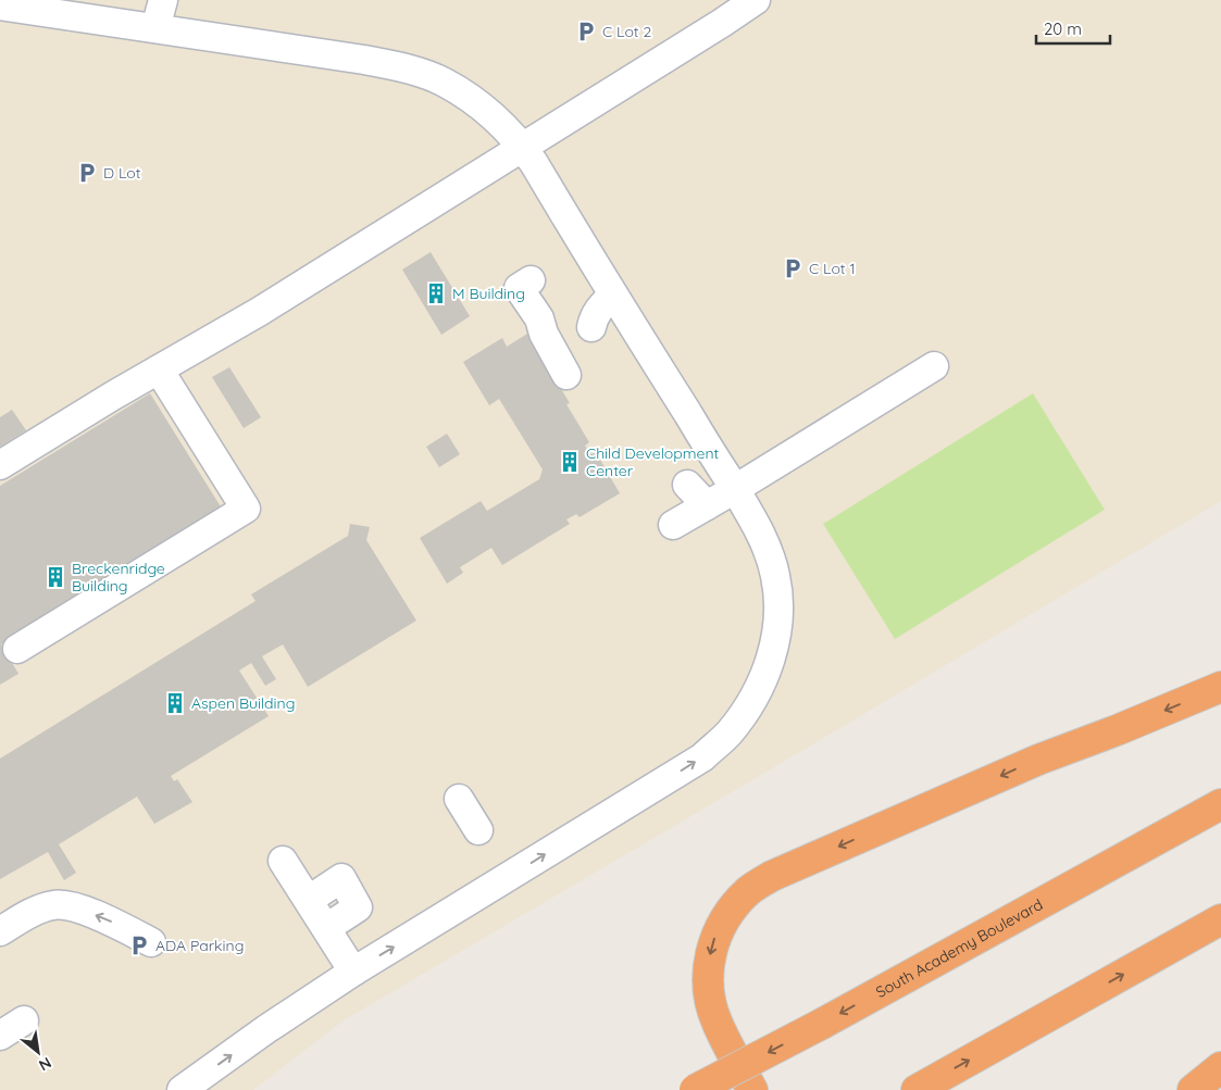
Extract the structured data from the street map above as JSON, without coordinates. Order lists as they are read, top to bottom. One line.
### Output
{"streets":{"highway":["South Academy Boulevard"]},"places":{"parking":["C Lot 2","D Lot","C Lot 1","ADA Parking"],"building":["M Building","Child Development Center","Breckenridge Building","Aspen Building"]},"scale_bar":"20 m","north":"bottom right"}
